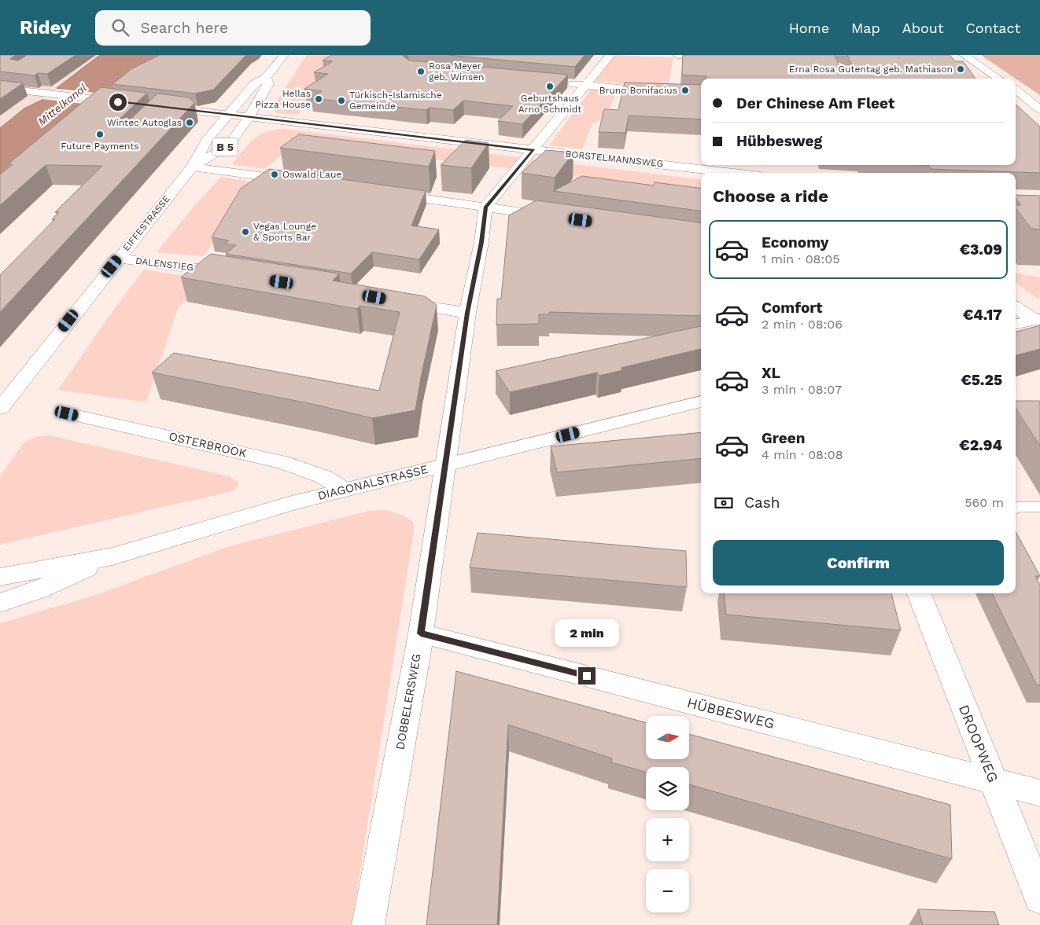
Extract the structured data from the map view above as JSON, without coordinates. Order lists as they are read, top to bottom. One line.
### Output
{"streets":{"street":["B 5","BORSTELMANNSWEG","EIFFESTRASSE","DALENSTIEG","OSTERBROOK","DIAGONALSTRASSE","DOBBELERSWEG","HÜBBESWEG","DROOPWEG"]},"crossings":[["BORSTELMANNSWEG","EIFFESTRASSE"],["EIFFESTRASSE","DALENSTIEG"],["OSTERBROOK","DIAGONALSTRASSE"],["DIAGONALSTRASSE","DOBBELERSWEG"],["DOBBELERSWEG","HÜBBESWEG"],["HÜBBESWEG","DROOPWEG"]],"water":["Mittelkanal"],"places":["Erna Rosa Gutentag geb. Mathiason","Rosa Meyer geb. Winsen","Geburtshaus Arno Schmidt","Bruno Bonifacius","Hellas Pizza House","Türkisch-Islamische Gemeinde","Wintec Autoglas","Future Payments","Oswald Laue","Vegas Lounge & Sports Bar"],"north":"right","page":{"header":"Ridey","search":"Search here","nav":["Home","Map","About","Contact"],"banner":["Der Chinese Am Fleet","Hübbesweg"],"heading":"Choose a ride","list":[{"name":"Economy","note":"1 min · 08:05","value":"€3.09"},{"name":"Comfort","note":"2 min · 08:06","value":"€4.17"},{"name":"XL","note":"3 min · 08:07","value":"€5.25"},{"name":"Green","note":"4 min · 08:08","value":"€2.94"}],"pay":["Cash","560 m"],"buttons":"Confirm","bubble":"2 min","map_buttons":["+","−"]}}
